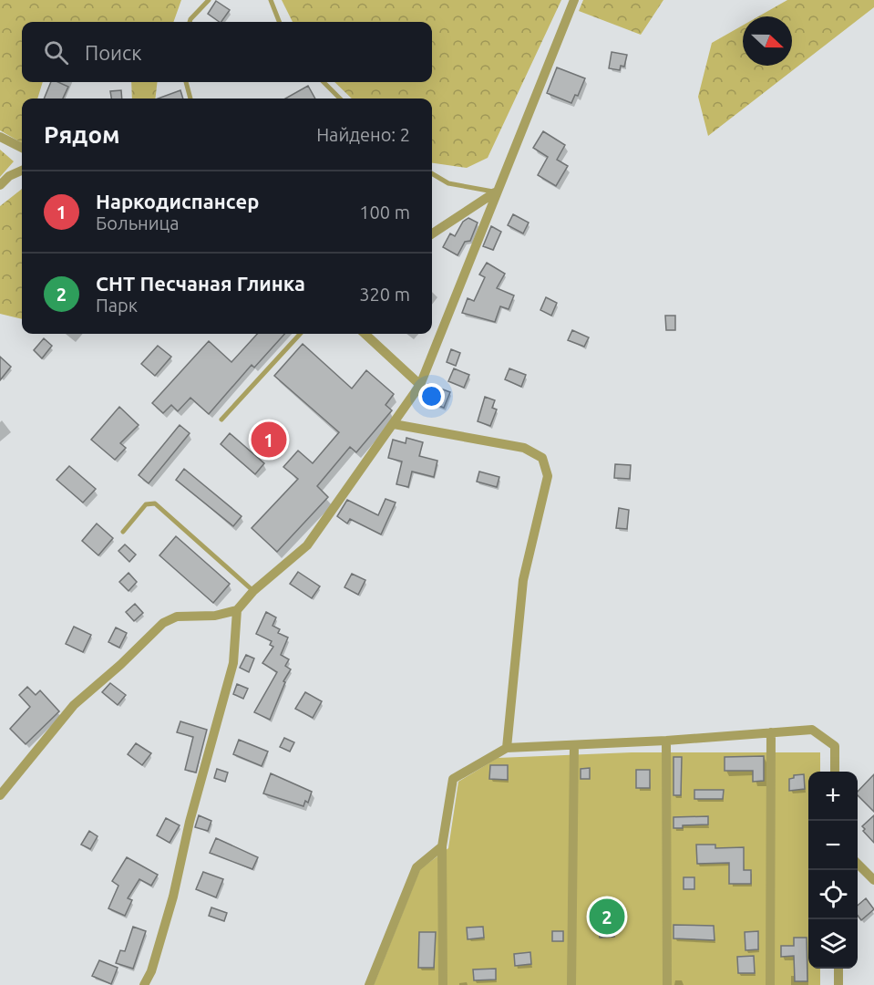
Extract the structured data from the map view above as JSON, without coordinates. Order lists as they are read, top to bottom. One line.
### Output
{"north":"right","page":{"search":"Поиск","heading":["Рядом","Найдено: 2"],"list":[{"mark":"1","name":"Наркодиспансер","note":"Больница","value":"100 m"},{"mark":"2","name":"СНТ Песчаная Глинка","note":"Парк","value":"320 m"}],"pins":["1","2"],"map_buttons":["+","−"]}}
